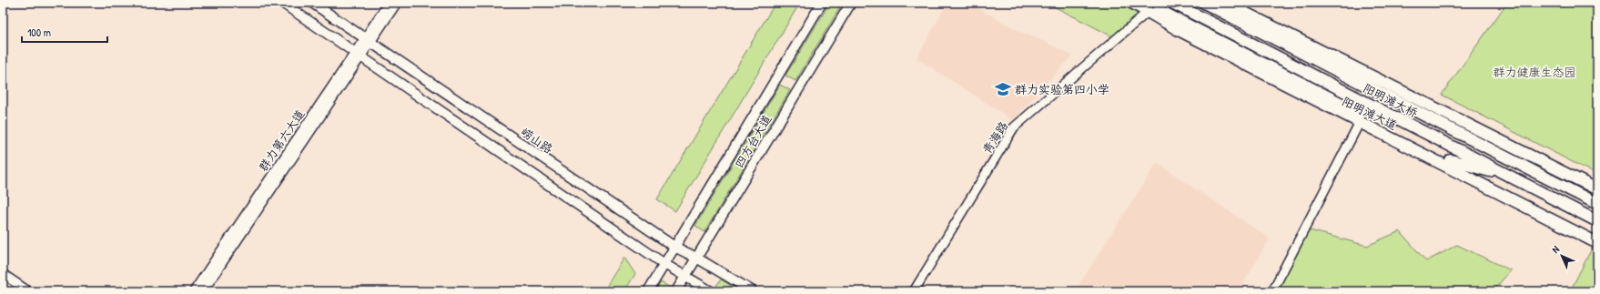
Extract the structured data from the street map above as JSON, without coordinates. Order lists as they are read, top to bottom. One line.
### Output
{"streets":{"highway":["阳明滩大桥","阳明滩大道"],"main road":["青海路","群力第六大道","崂山路","四方台大道"]},"crossings":[["阳明滩大道","青海路"],["群力第六大道","崂山路"],["崂山路","四方台大道"]],"parks":["群力健康生态园"],"places":{"school or university":["群力实验第四小学"]},"scale_bar":"100 m","north":"top left"}
